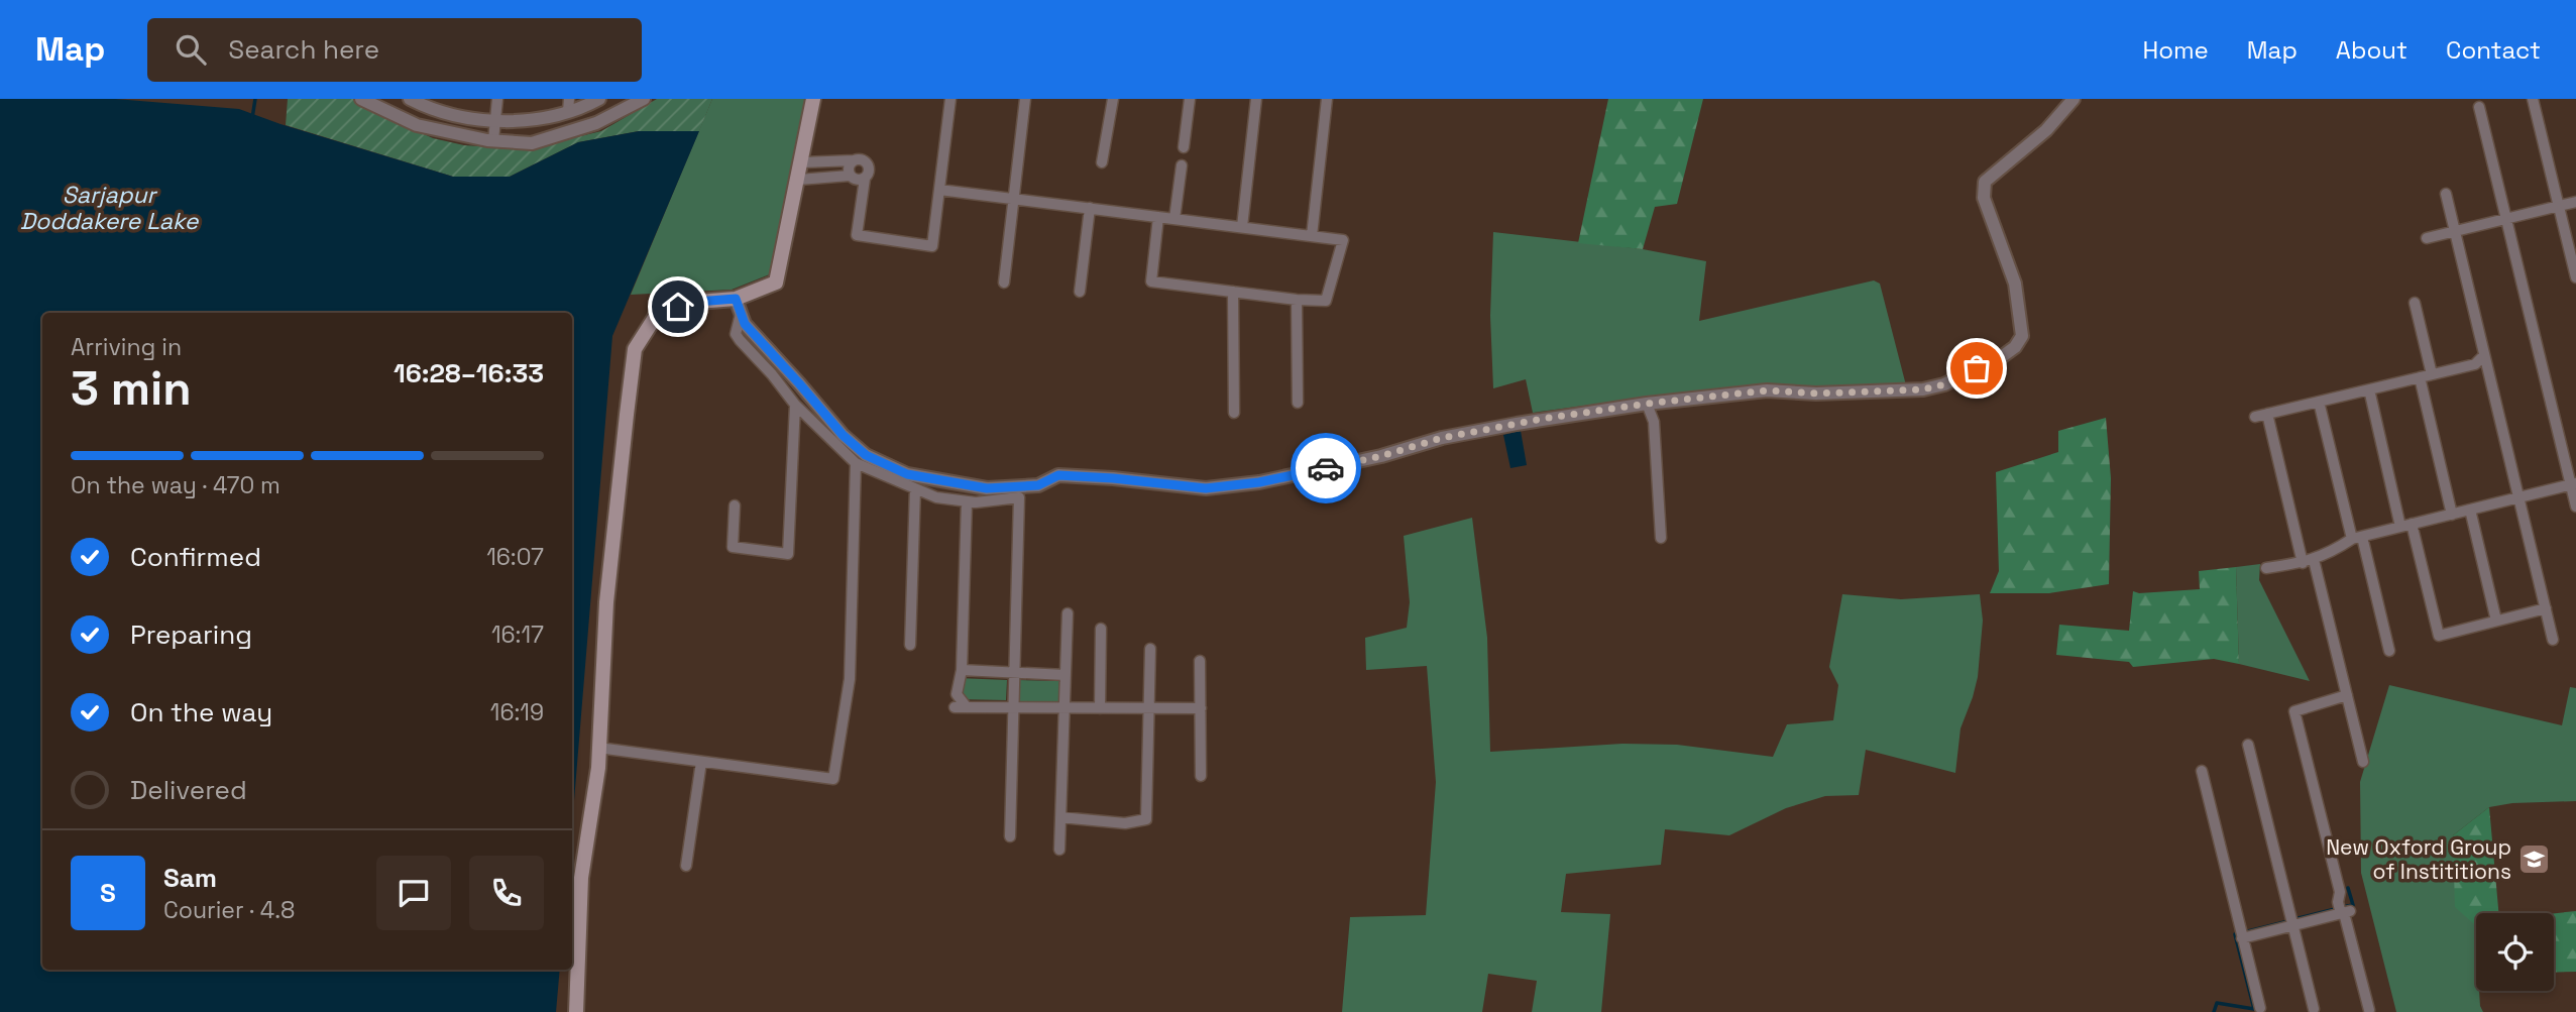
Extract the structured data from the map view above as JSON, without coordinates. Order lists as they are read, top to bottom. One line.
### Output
{"water":["Sarjapur Doddakere Lake"],"places":{"school or university":["New Oxford Group of Instititions"]},"page":{"header":"Map","search":"Search here","nav":["Home","Map","About","Contact"],"heading":["3 min","Arriving in","16:28–16:33"],"panel":["Sam","Courier · 4.8"],"bar":"On the way · 470 m","list":[["Confirmed","16:07"],["Preparing","16:17"],["On the way","16:19"],"Delivered"],"round":"S"}}
